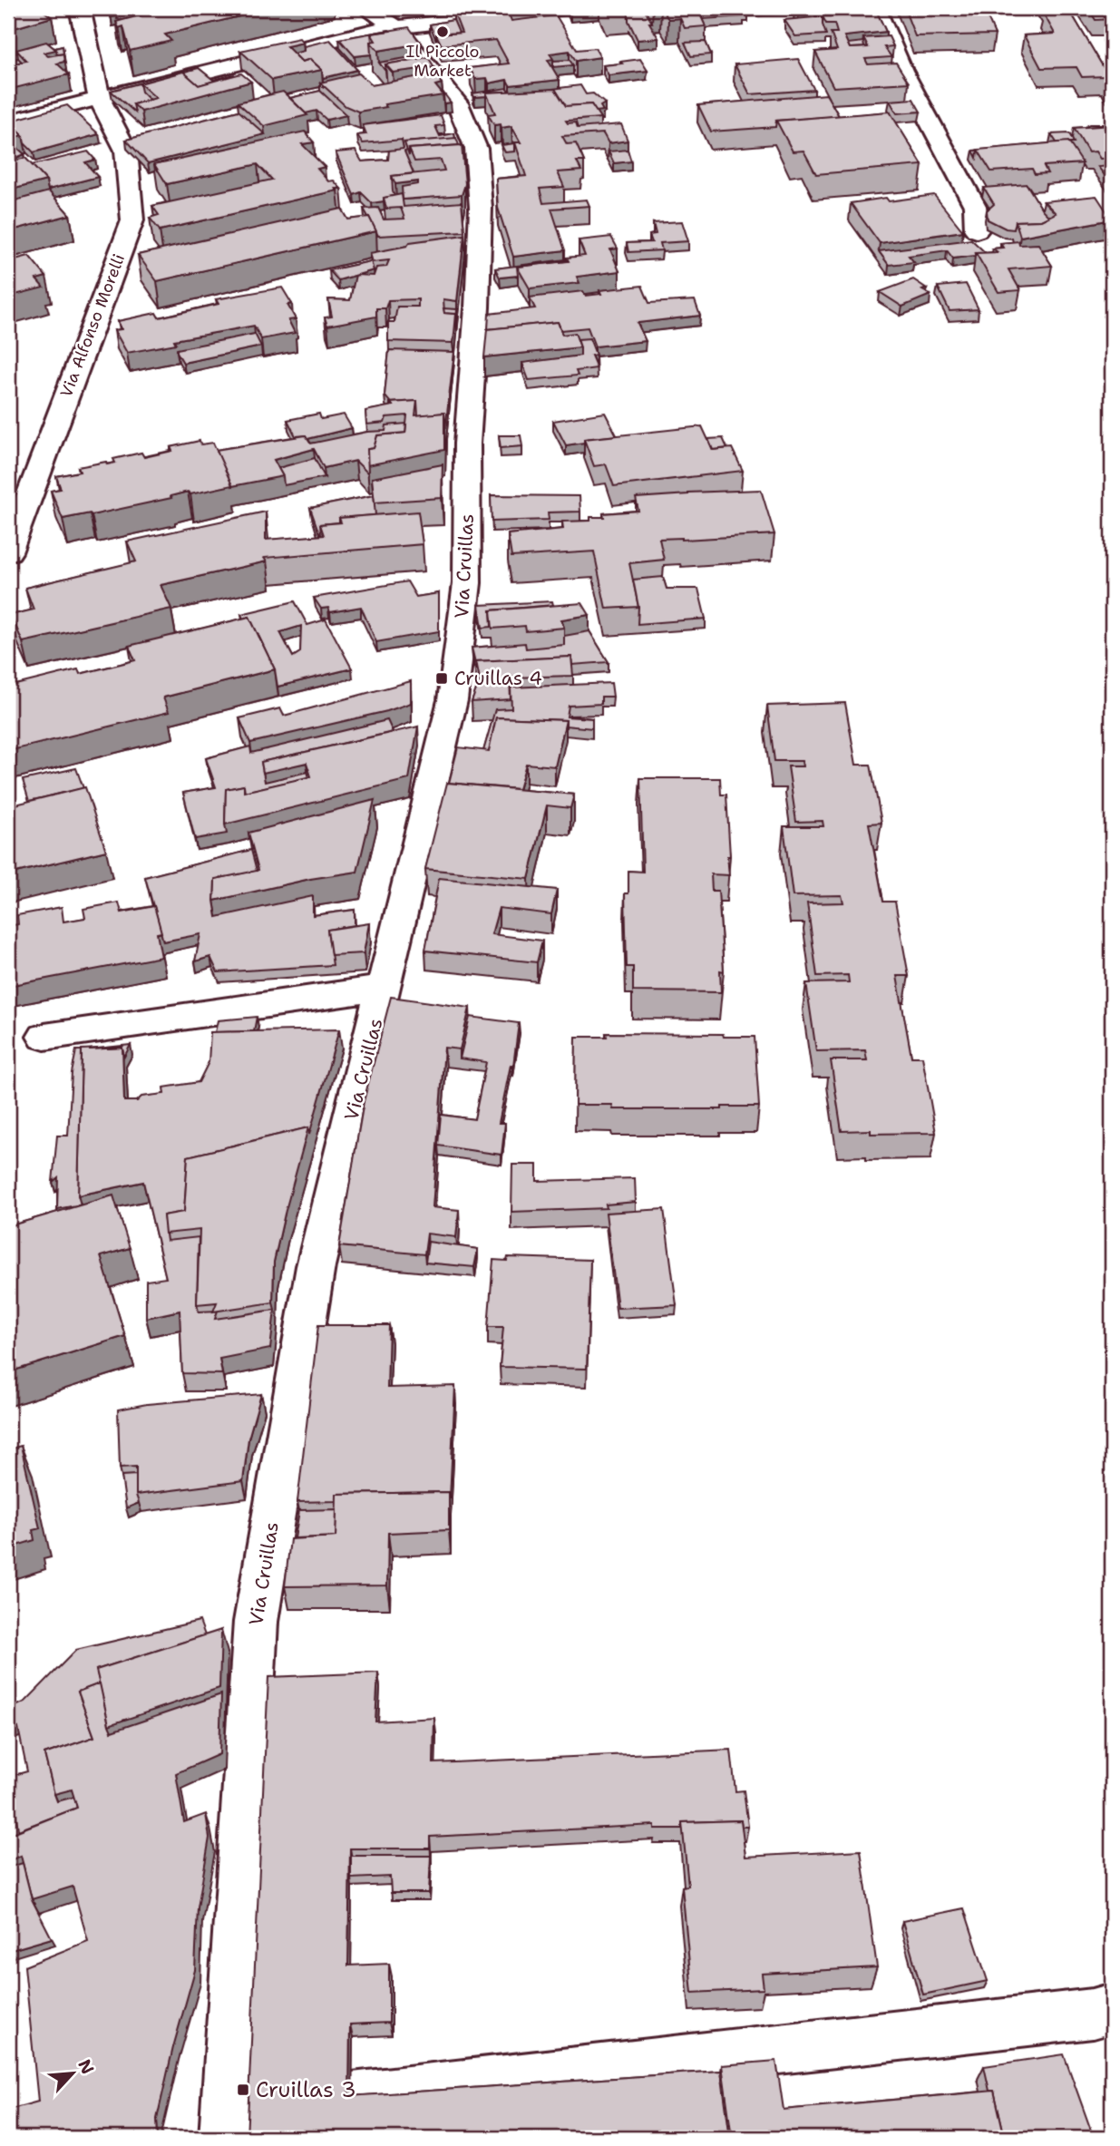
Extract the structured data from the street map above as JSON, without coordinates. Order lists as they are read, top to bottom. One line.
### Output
{"streets":{"street":["Via Alfonso Morelli","Via Cruillas"]},"places":{"other":["Il Piccolo Market"],"transit":["Cruillas 4","Cruillas 3"]},"north":"top right"}
